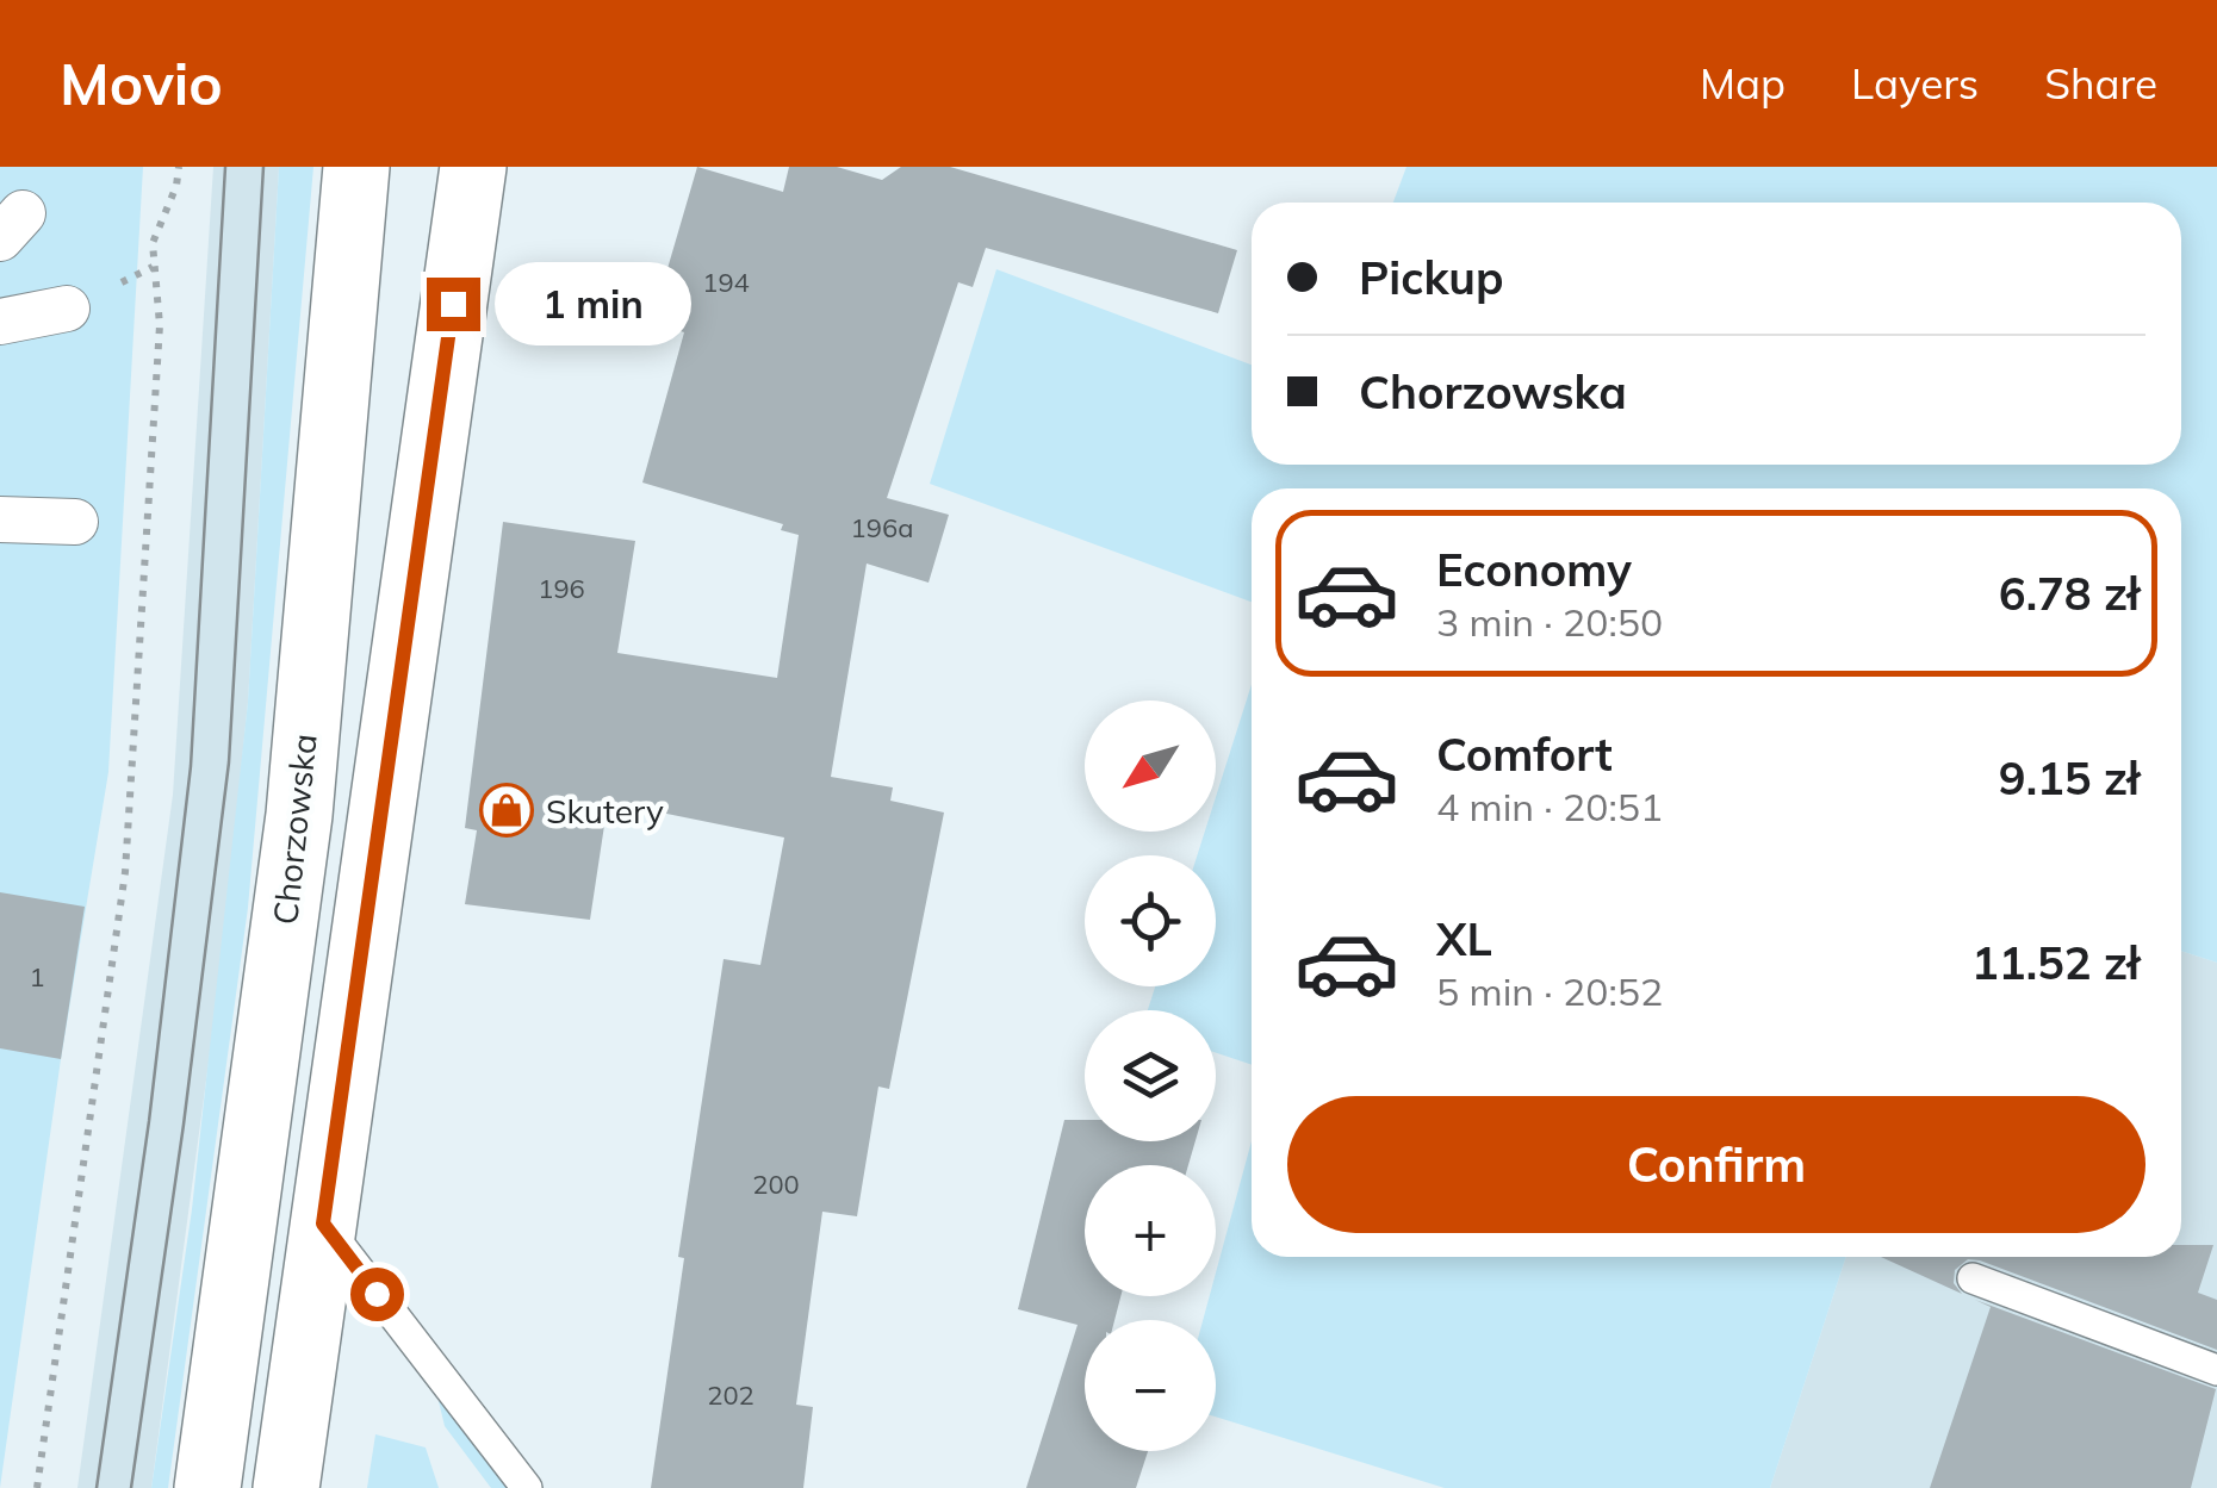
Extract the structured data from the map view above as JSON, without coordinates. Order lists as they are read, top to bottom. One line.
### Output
{"streets":{"main road":["Chorzowska"]},"places":{"shop":["Skutery"]},"house_numbers":["194","196a","196","1","200","202"],"north":"bottom left","page":{"header":"Movio","nav":["Map","Layers","Share"],"banner":["Pickup","Chorzowska"],"bubble":"1 min","list":[{"name":"Economy","note":"3 min · 20:50","value":"6.78 zł"},{"name":"Comfort","note":"4 min · 20:51","value":"9.15 zł"},{"name":"XL","note":"5 min · 20:52","value":"11.52 zł"}],"map_buttons":["+","−"],"buttons":"Confirm"}}
